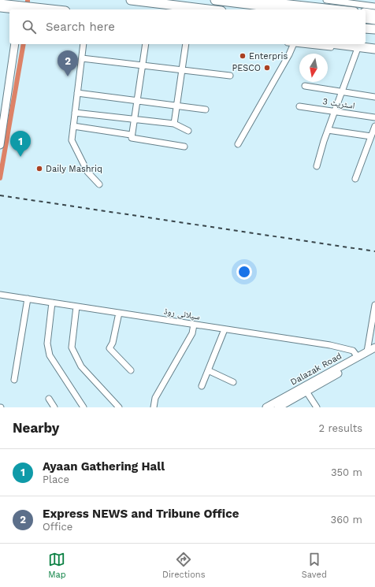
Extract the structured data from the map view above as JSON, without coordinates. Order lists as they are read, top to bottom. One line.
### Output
{"streets":{"main road":["Dalazak Road"],"street":["اسٹریٹ 3","سپلائی روڈ"]},"crossings":[["سپلائی روڈ","Dalazak Road"]],"places":["Enterpris","PESCO","Daily Mashriq"],"north":"bottom","page":{"search":"Search here","pins":["2","1"],"heading":["Nearby","2 results"],"list":[{"mark":"1","name":"Ayaan Gathering Hall","note":"Place","value":"350 m"},{"mark":"2","name":"Express NEWS and Tribune Office","note":"Office","value":"360 m"}],"nav":["Map","Directions","Saved"]}}
